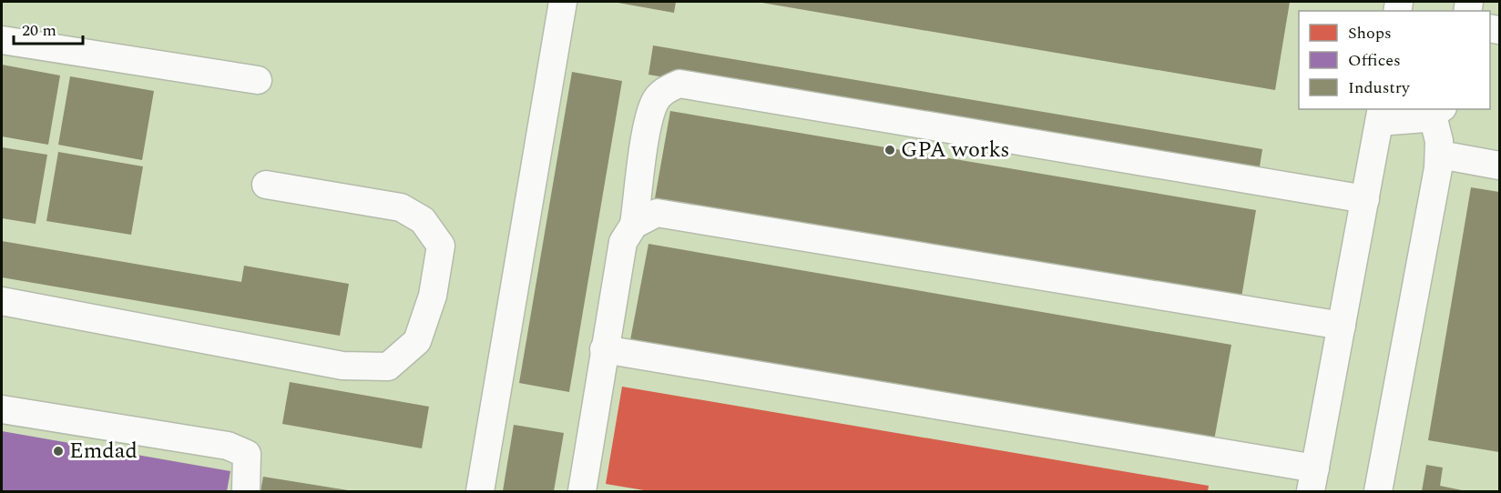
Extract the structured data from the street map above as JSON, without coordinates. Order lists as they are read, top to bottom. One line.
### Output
{"places":["GPA works","Emdad"],"legend":["Shops","Offices","Industry"],"scale_bar":"20 m"}
